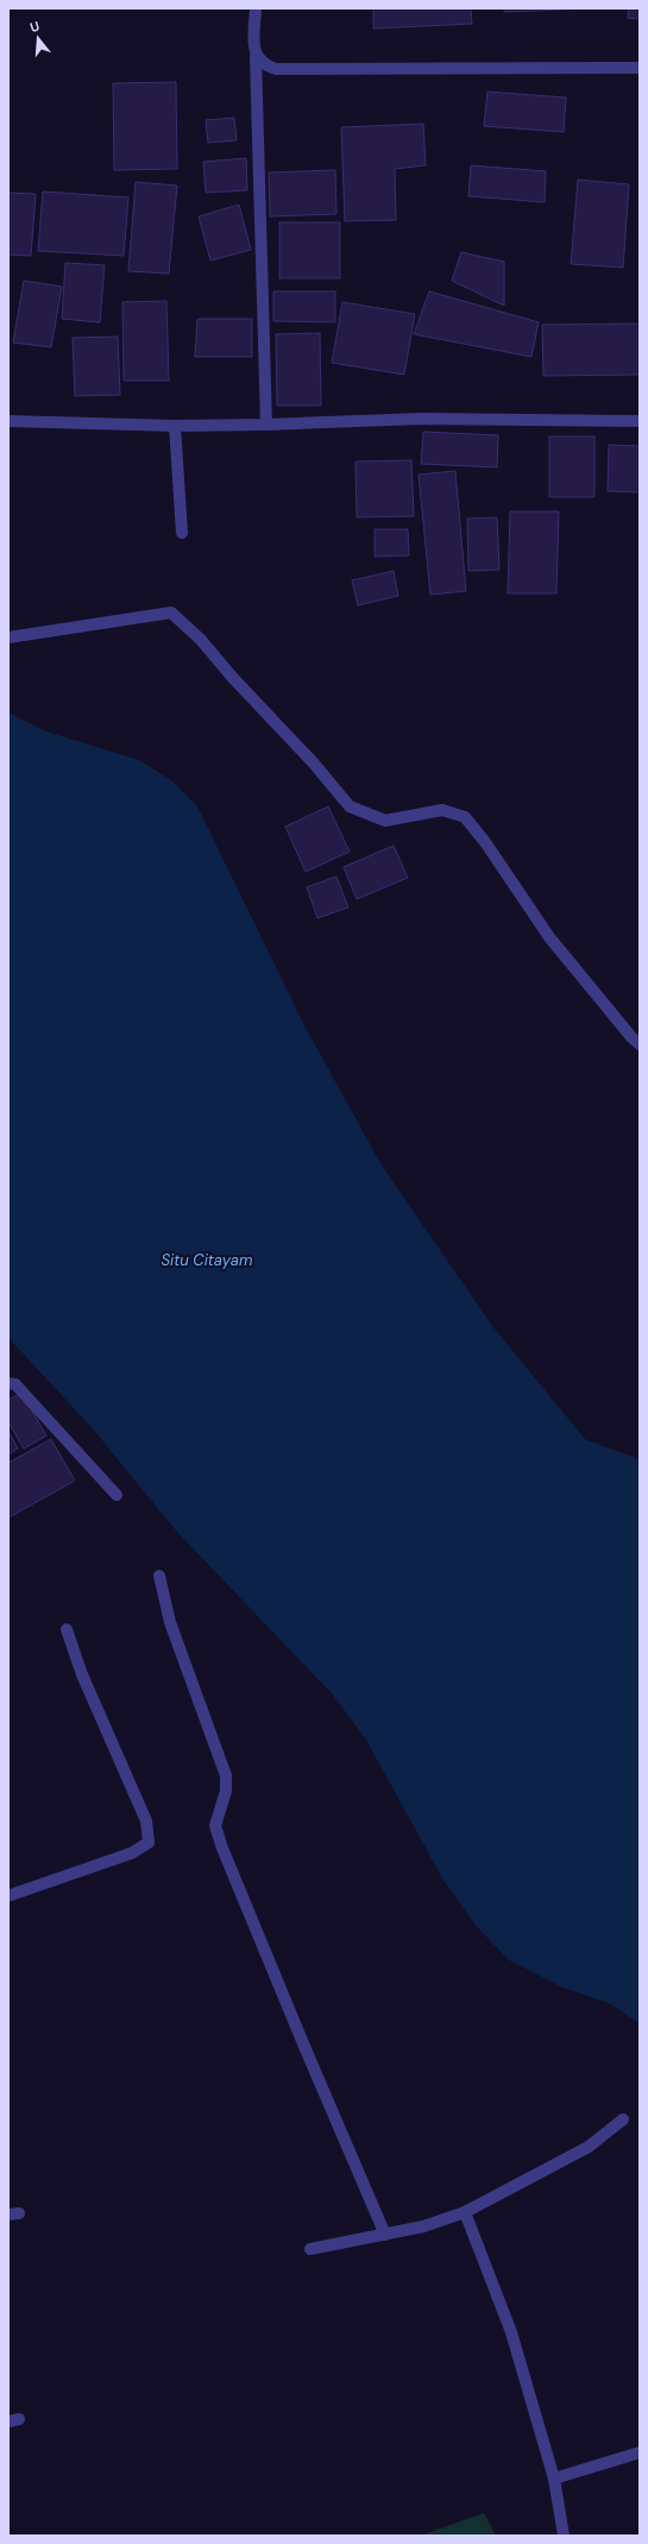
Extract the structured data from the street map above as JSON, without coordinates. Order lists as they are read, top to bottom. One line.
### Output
{"water":["Situ Citayam"],"north":"top"}
